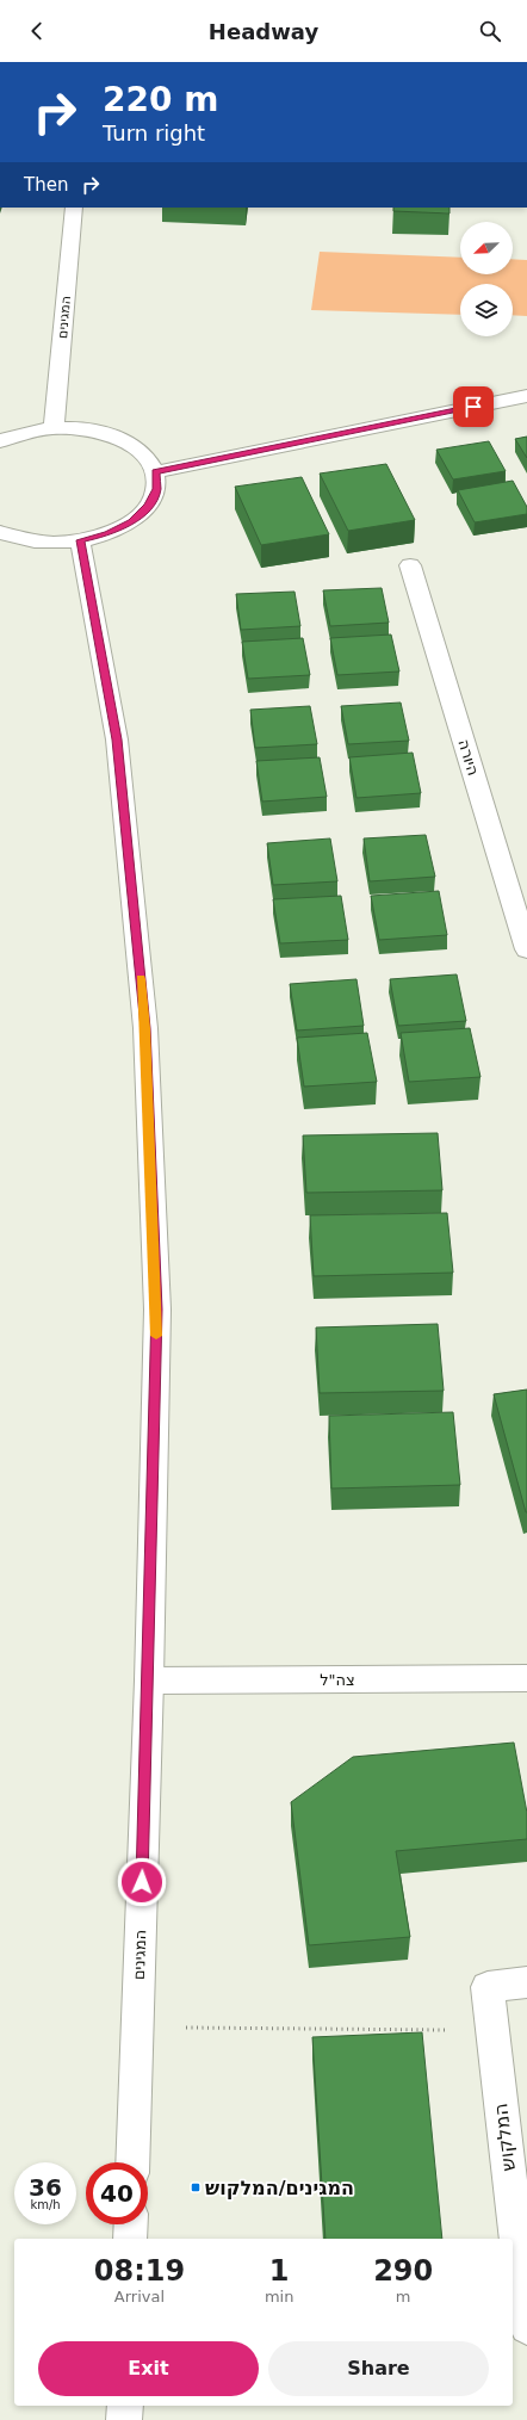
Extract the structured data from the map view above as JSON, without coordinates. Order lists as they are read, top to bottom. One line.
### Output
{"streets":{"street":["המגינים","היורה","צה\"ל","המלקוש"]},"crossings":[["המגינים","צה\"ל"]],"places":{"transit":["המגינים/המלקוש"]},"north":"bottom left","page":{"header":"Headway","turn":["220 m","Turn right"],"then":"Then","speed":"36 km/h","limit":"40","eta":["08:19","Arrival","1","min","290","m"],"buttons":["Exit","Share"]}}
